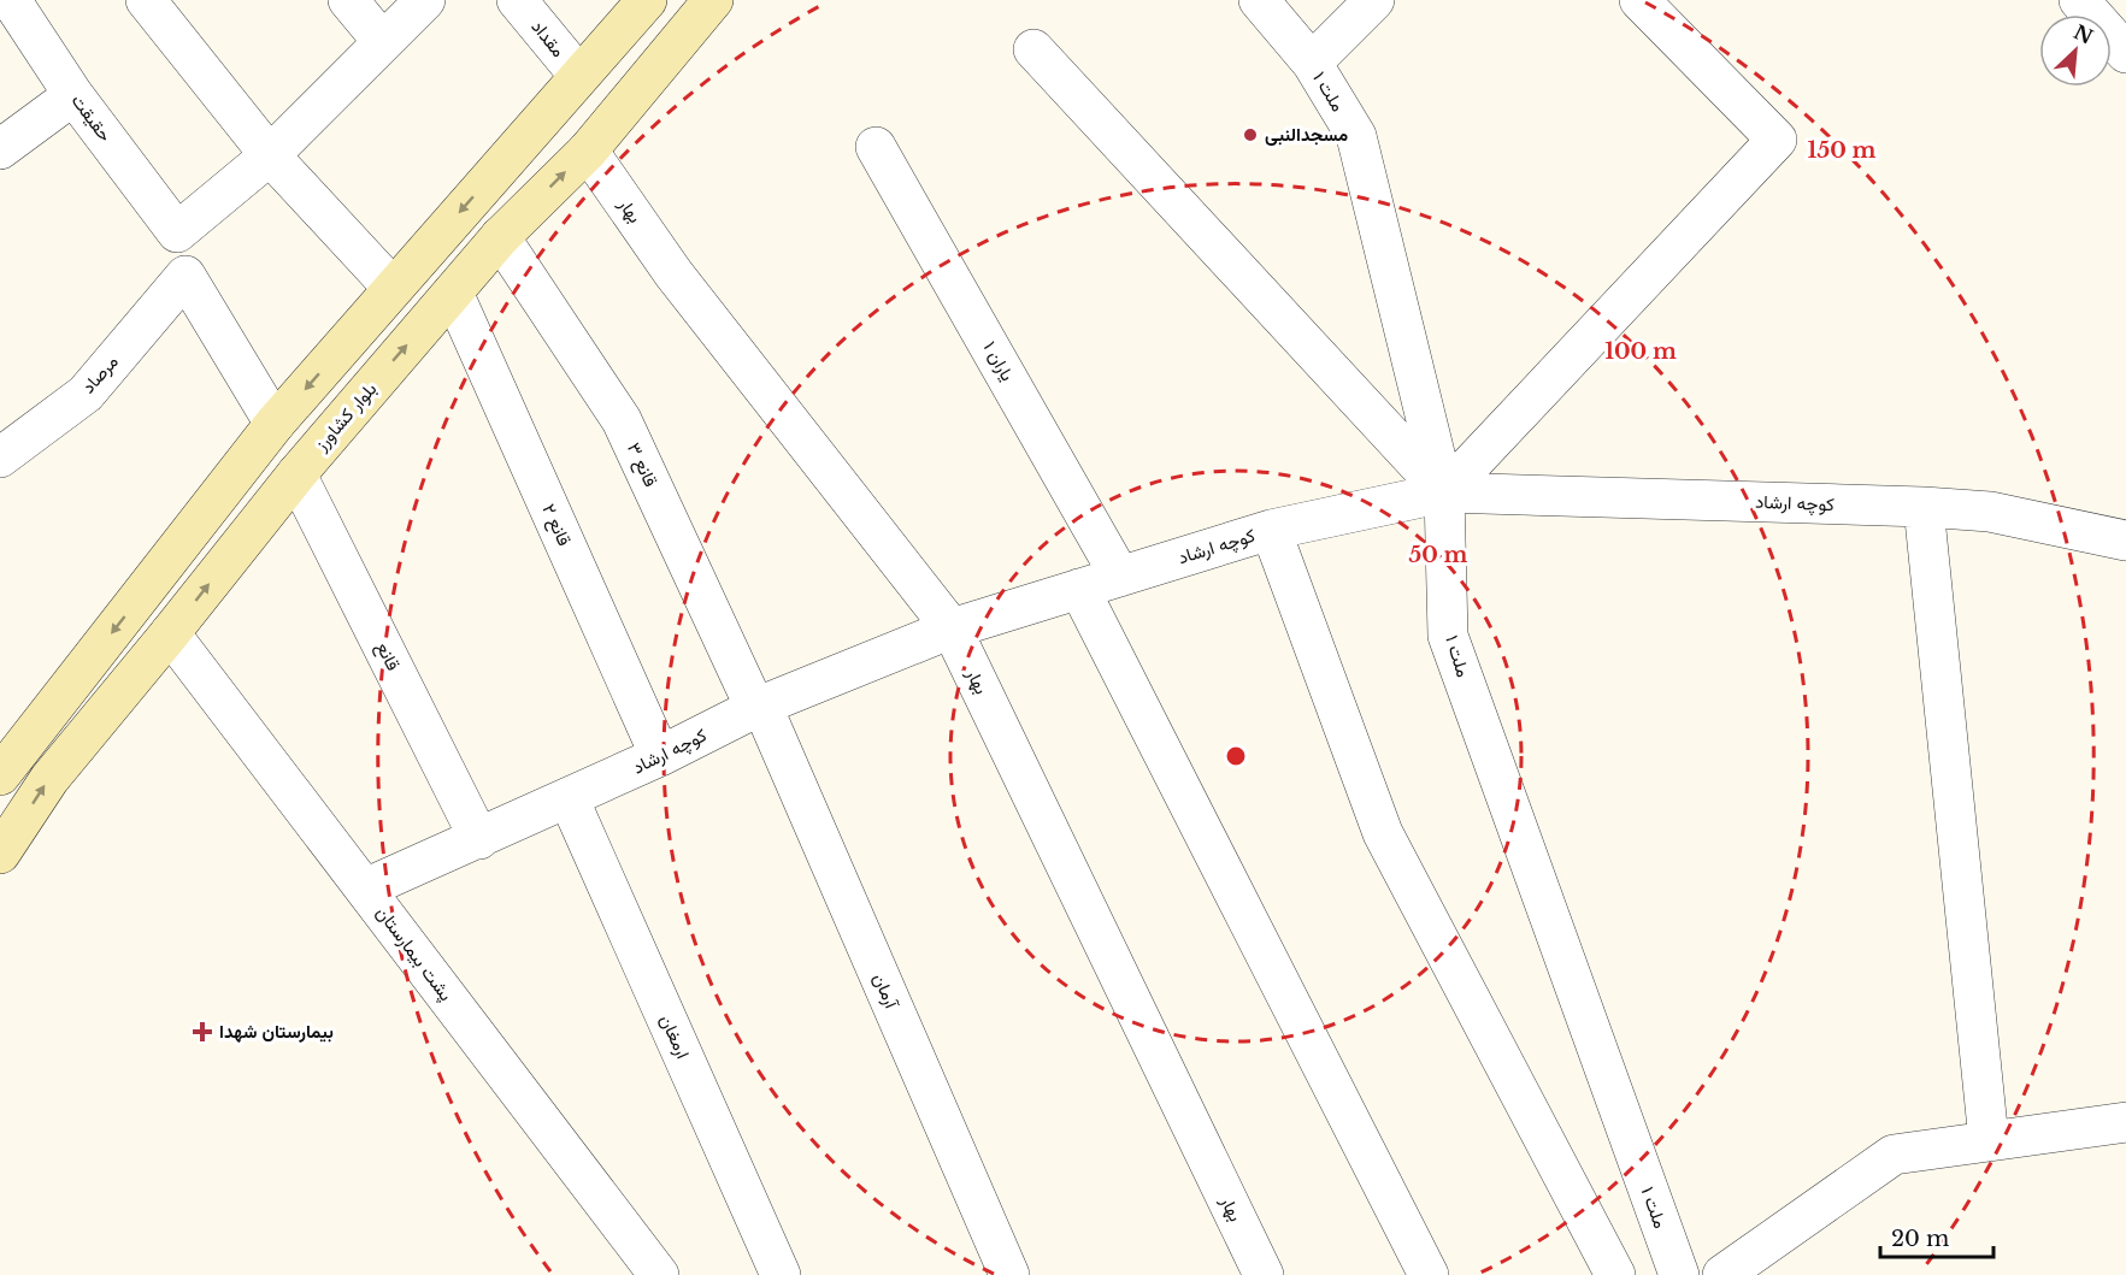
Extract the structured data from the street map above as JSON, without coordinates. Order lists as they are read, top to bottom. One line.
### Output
{"streets":{"main road":["بلوار کشاورز"],"street":["مقداد","ملت ۱","حقیقت","بهار","یاران ۱","مرصاد","قانع ۳","کوچه ارشاد","قانع ۲","قانع","پشت بیمارستان","آرمان","ارمغان"]},"crossings":[["ملت ۱","کوچه ارشاد"],["بهار","بلوار کشاورز"],["بهار","کوچه ارشاد"],["یاران ۱","کوچه ارشاد"],["بلوار کشاورز","قانع ۳"],["بلوار کشاورز","قانع ۲"],["بلوار کشاورز","قانع"],["بلوار کشاورز","پشت بیمارستان"],["قانع ۳","کوچه ارشاد"],["قانع ۳","آرمان"],["کوچه ارشاد","قانع ۲"],["کوچه ارشاد","قانع"],["کوچه ارشاد","پشت بیمارستان"],["کوچه ارشاد","آرمان"],["کوچه ارشاد","ارمغان"]],"places":{"other":["مسجدالنبی"],"health":["بیمارستان شهدا"]},"scale_bar":"20 m","north":"top right","rings":["150 m","100 m","50 m"]}
